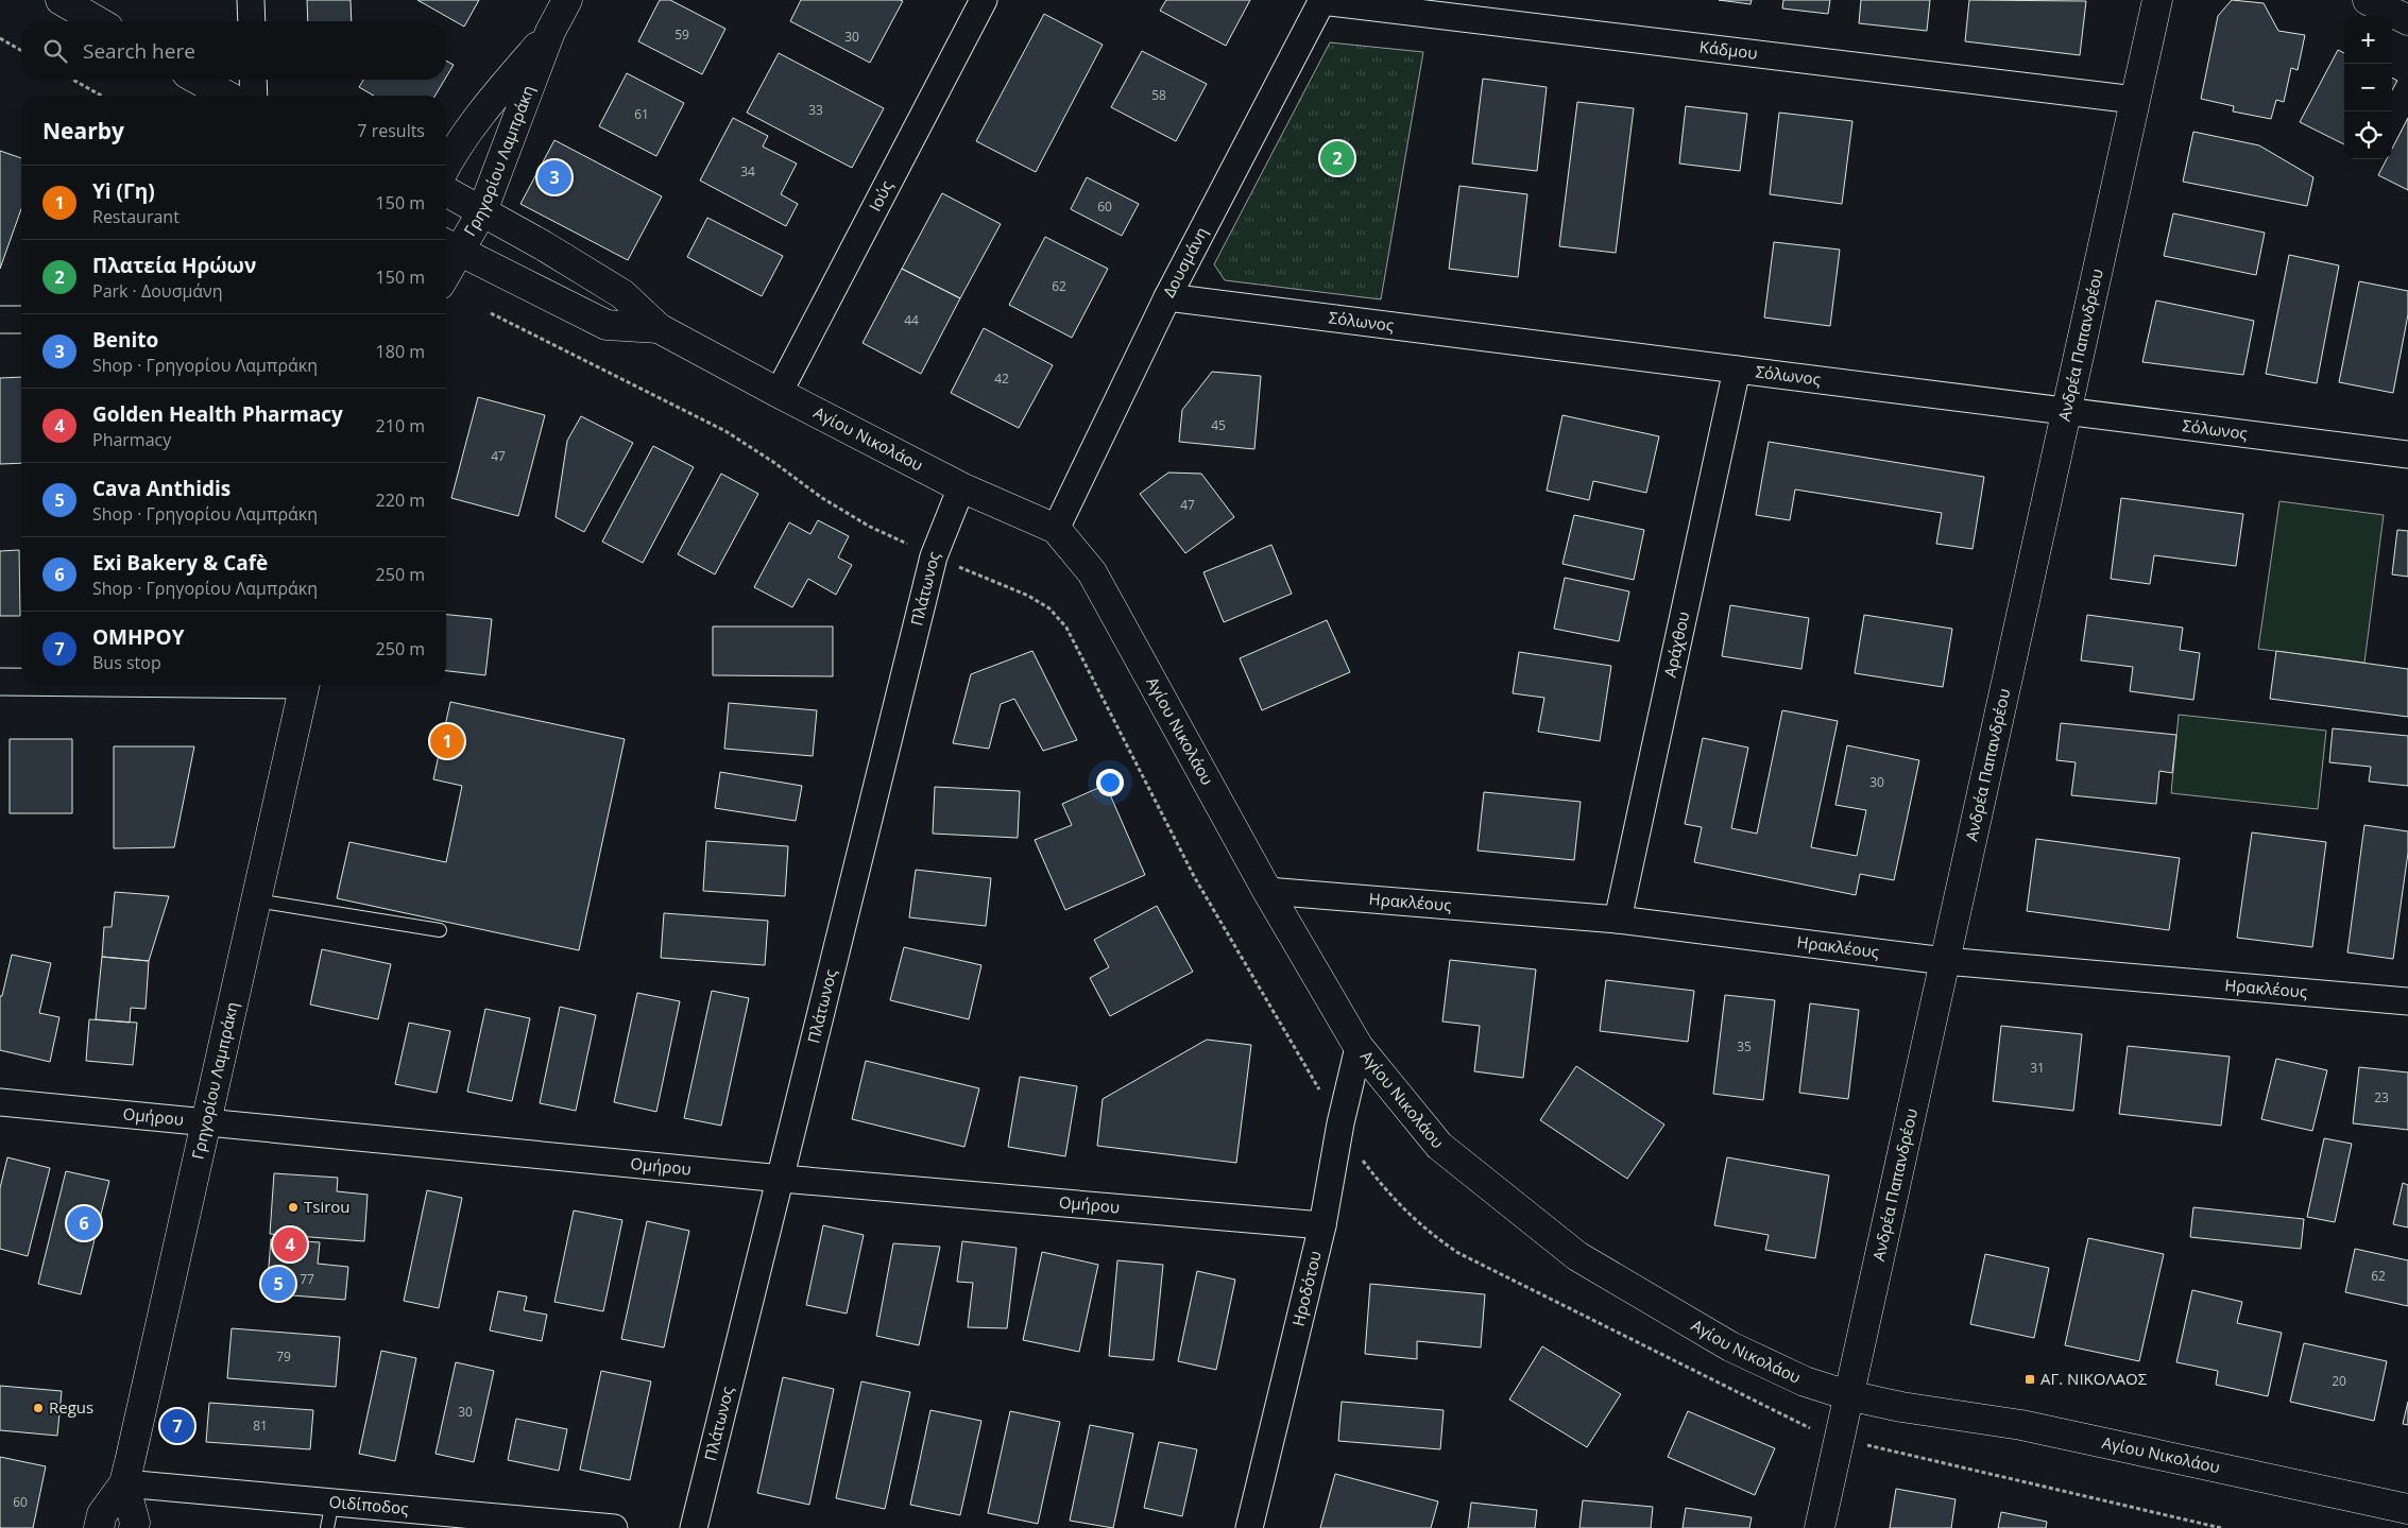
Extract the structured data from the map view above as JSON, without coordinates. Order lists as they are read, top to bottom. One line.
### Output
{"streets":{"street":["Κάδμου","Γρηγορίου Λαμπράκη","Ιούς","Δουσμάνη","Σόλωνος","Ανδρέα Παπανδρέου","Αγίου Νικολάου","Πλάτωνος","Αράχθου","Ηρακλέους","Ομήρου","Ηροδότου","Οιδίποδος"]},"crossings":[["Κάδμου","Δουσμάνη"],["Κάδμου","Ανδρέα Παπανδρέου"],["Γρηγορίου Λαμπράκη","Αγίου Νικολάου"],["Γρηγορίου Λαμπράκη","Ομήρου"],["Γρηγορίου Λαμπράκη","Οιδίποδος"],["Ιούς","Αγίου Νικολάου"],["Δουσμάνη","Σόλωνος"],["Δουσμάνη","Αγίου Νικολάου"],["Σόλωνος","Ανδρέα Παπανδρέου"],["Σόλωνος","Αράχθου"],["Ανδρέα Παπανδρέου","Αγίου Νικολάου"],["Ανδρέα Παπανδρέου","Ηρακλέους"],["Αγίου Νικολάου","Πλάτωνος"],["Αγίου Νικολάου","Ηρακλέους"],["Αγίου Νικολάου","Ηροδότου"],["Πλάτωνος","Ομήρου"],["Αράχθου","Ηρακλέους"],["Ομήρου","Ηροδότου"]],"places":{"other":["Tsirou","Regus"],"transit":["ΑΓ. ΝΙΚΟΛΑΟΣ"]},"house_numbers":["59","30","58","33","61","34","60","62","44","42","45","47","47","30","35","31","23","62","77","79","20","30","81","60"],"page":{"map_buttons":["+","−"],"search":"Search here","heading":["Nearby","7 results"],"pins":["2","3","1","6","4","5","7"],"list":[{"mark":"1","name":"Yi (Γη)","note":"Restaurant","value":"150 m"},{"mark":"2","name":"Πλατεία Ηρώων","note":"Park · Δουσμάνη","value":"150 m"},{"mark":"3","name":"Benito","note":"Shop · Γρηγορίου Λαμπράκη","value":"180 m"},{"mark":"4","name":"Golden Health Pharmacy","note":"Pharmacy","value":"210 m"},{"mark":"5","name":"Cava Anthidis","note":"Shop · Γρηγορίου Λαμπράκη","value":"220 m"},{"mark":"6","name":"Exi Bakery & Cafè","note":"Shop · Γρηγορίου Λαμπράκη","value":"250 m"},{"mark":"7","name":"ΟΜΗΡΟΥ","note":"Bus stop","value":"250 m"}]}}
